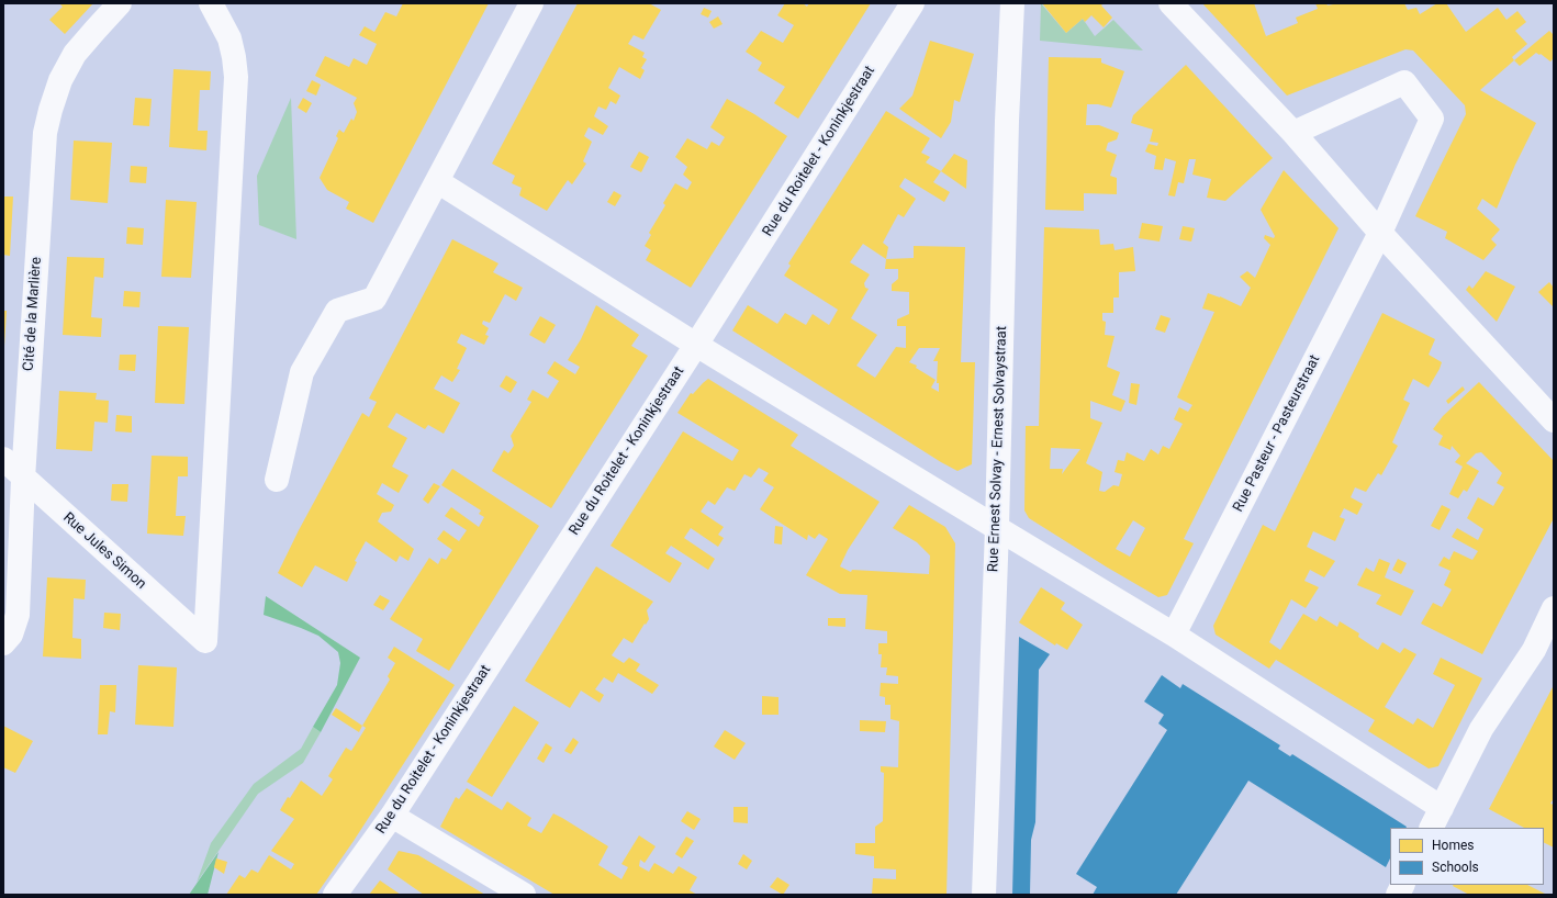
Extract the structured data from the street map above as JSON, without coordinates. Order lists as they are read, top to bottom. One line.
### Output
{"streets":{"street":["Rue du Roitelet - Koninkjestraat","Cité de la Marlière","Rue Pasteur - Pasteurstraat","Rue Ernest Solvay - Ernest Solvaystraat","Rue Jules Simon"]},"crossings":[["Cité de la Marlière","Rue Jules Simon"]],"legend":["Homes","Schools"]}
